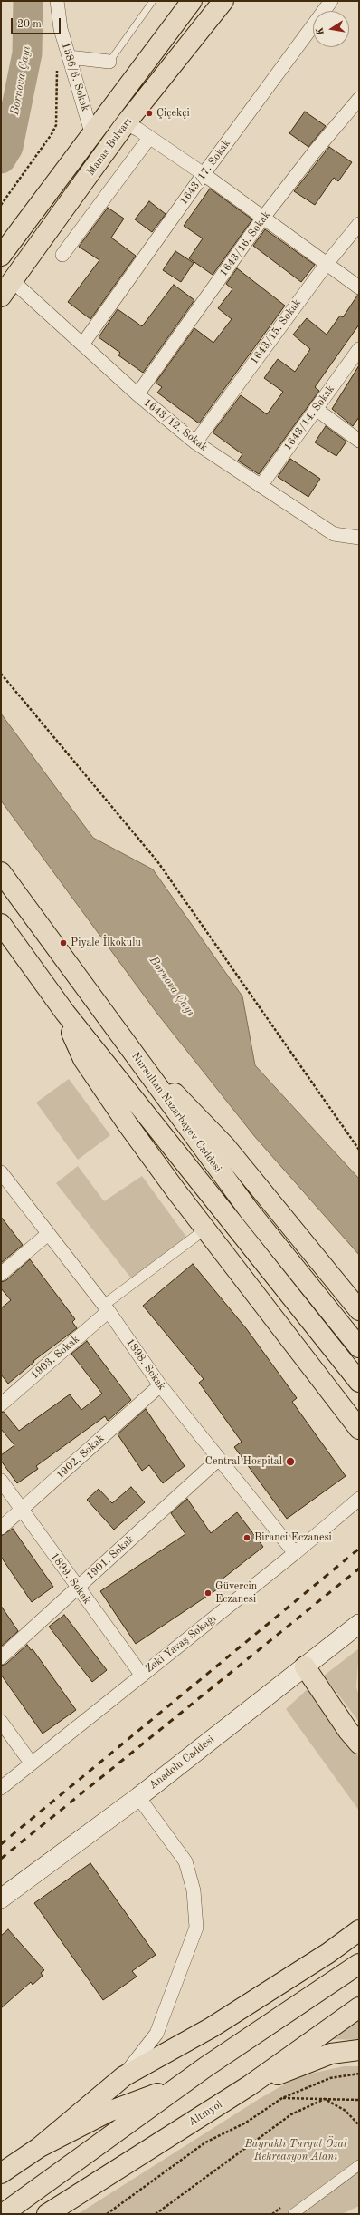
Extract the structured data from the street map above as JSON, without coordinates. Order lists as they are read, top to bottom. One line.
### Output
{"streets":{"main road":["Manas Bulvarı","Nursultan Nazarbayev Caddesi","Anadolu Caddesi","Altınyol"],"street":["1586/6. Sokak","1643/17. Sokak","1643/16. Sokak","1643/15. Sokak","1643/14. Sokak","1643/12. Sokak","1903. Sokak","1898. Sokak","1902. Sokak","1901. Sokak","1899. Sokak","Zeki Yavaş Sokağı"]},"crossings":[["1586/6. Sokak","Manas Bulvarı"],["Manas Bulvarı","1643/12. Sokak"],["1643/17. Sokak","1643/12. Sokak"],["1643/16. Sokak","1643/12. Sokak"],["1643/15. Sokak","1643/12. Sokak"],["1643/14. Sokak","1643/12. Sokak"],["1903. Sokak","1898. Sokak"],["1898. Sokak","1902. Sokak"],["1898. Sokak","1901. Sokak"],["1898. Sokak","Zeki Yavaş Sokağı"],["1902. Sokak","1899. Sokak"],["1901. Sokak","1899. Sokak"],["1899. Sokak","Zeki Yavaş Sokağı"]],"water":["Bornova Çayı"],"parks":["Bayraklı Turgut Özal Rekreasyon Alanı"],"places":["Çiçekçi","Piyale İlkokulu","Central Hospital","Biranci Eczanesi","Güvercin Eczanesi"],"scale_bar":"20 m","north":"left"}
